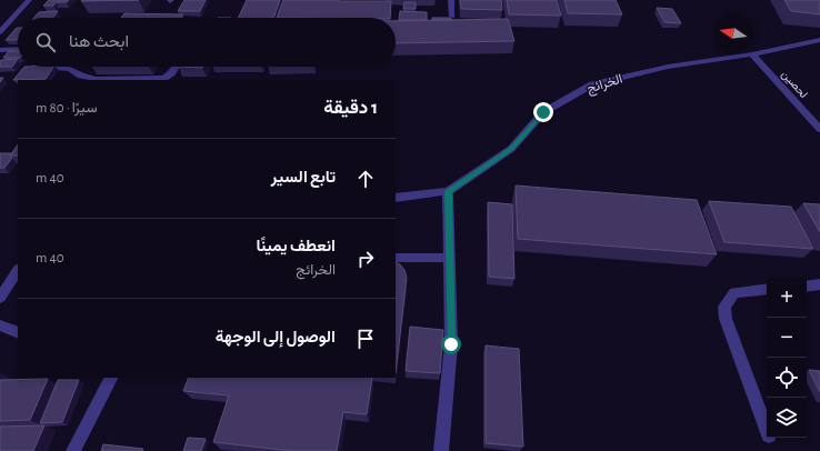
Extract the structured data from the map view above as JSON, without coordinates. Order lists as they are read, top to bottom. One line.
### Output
{"streets":{"street":["الخرائج","لحصين"]},"crossings":[["الخرائج","لحصين"]],"north":"left","page":{"search":"ابحث هنا","heading":["1 دقيقة","سيرًا · 80 m"],"list":[["تابع السير","40 m"],["انعطف يمينًا","الخرائج","40 m"],"الوصول إلى الوجهة"],"map_buttons":["+","−"]}}
